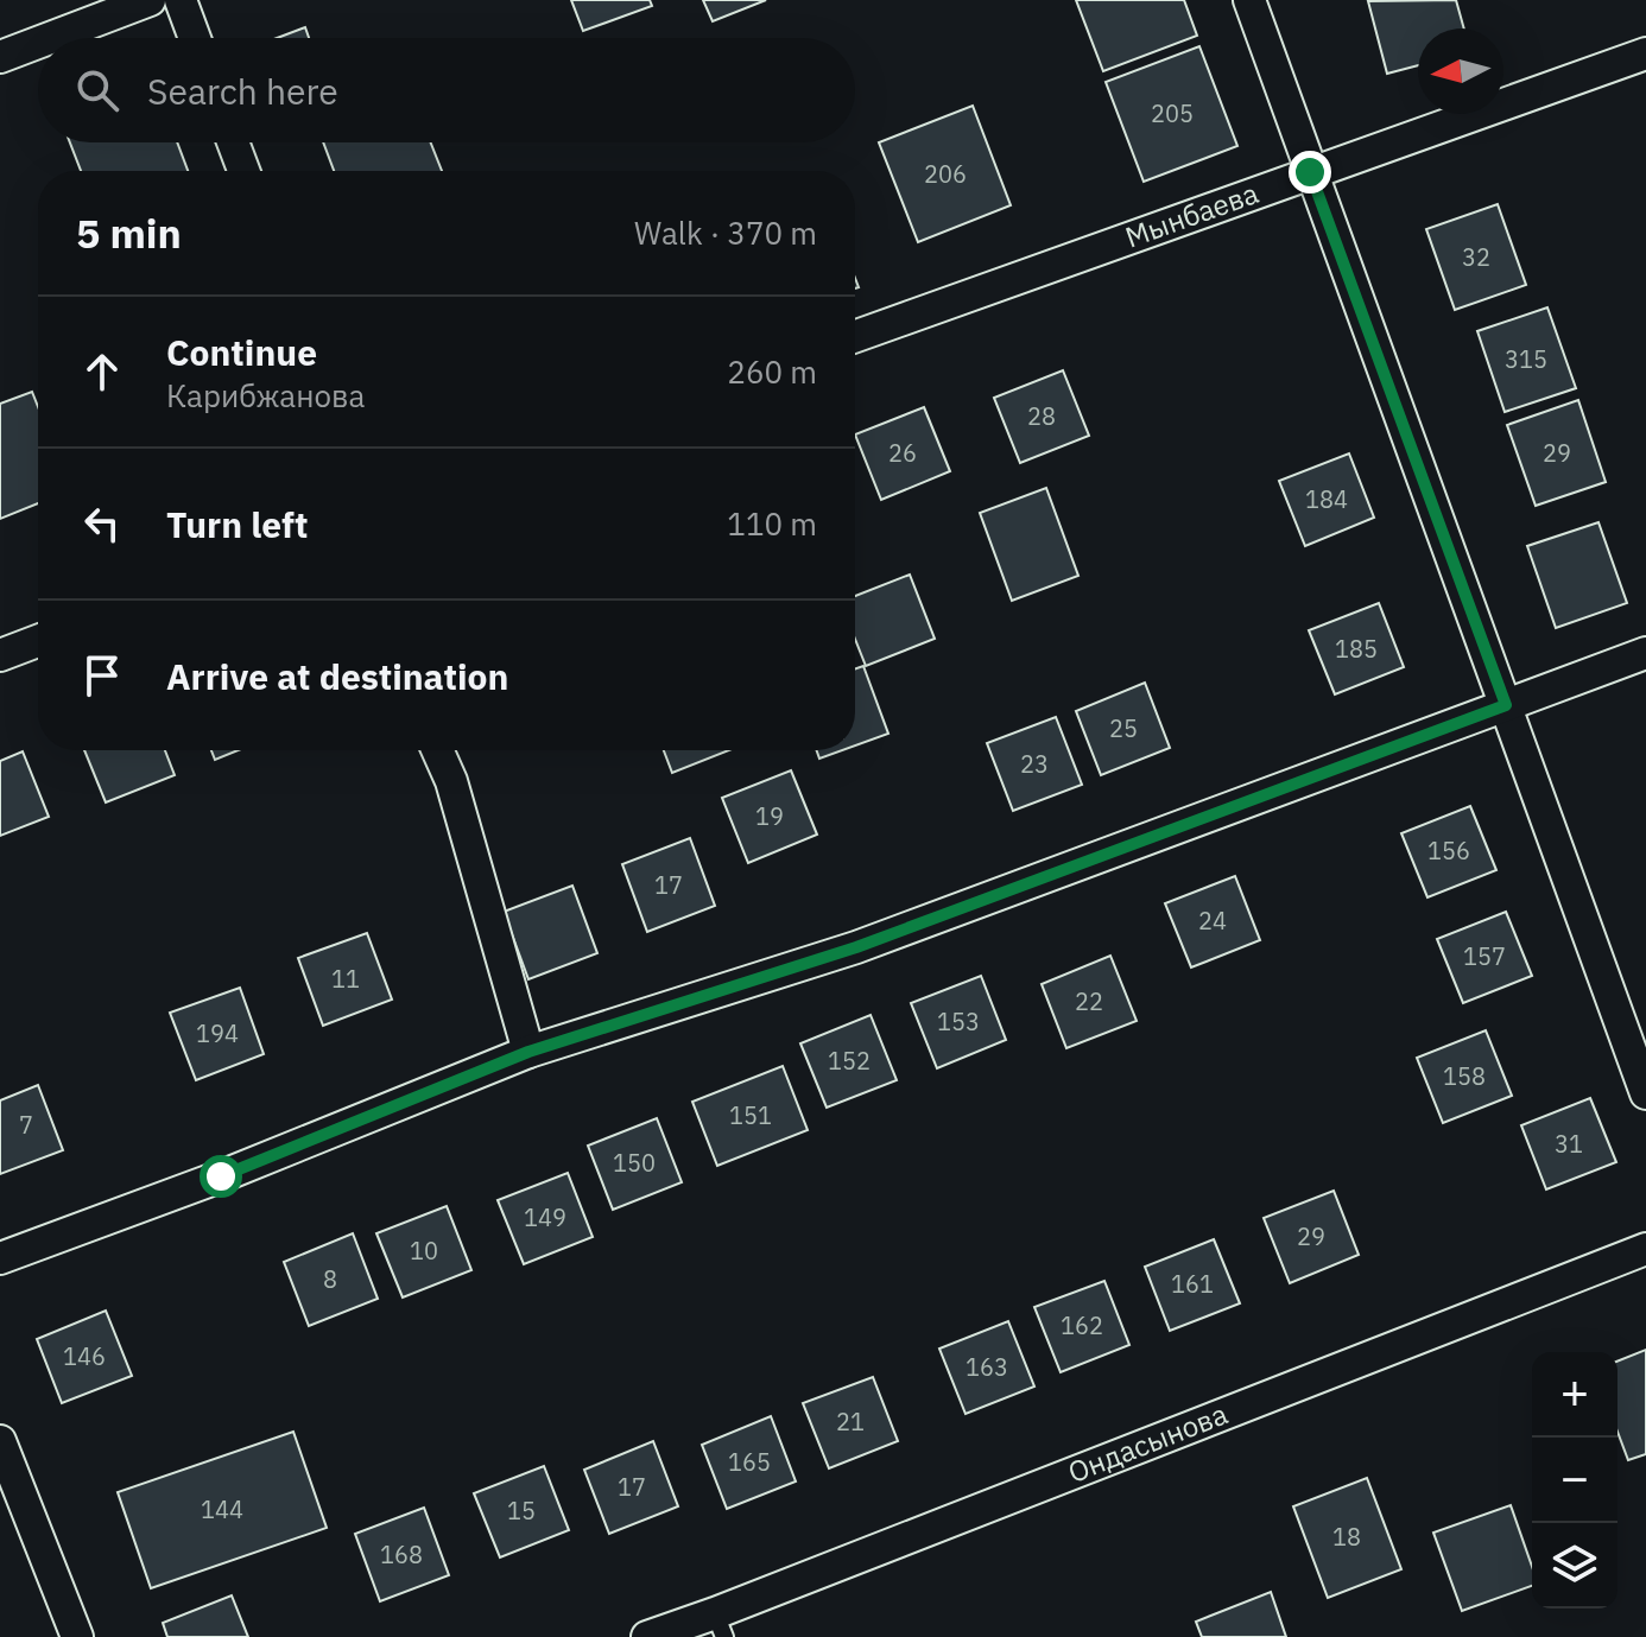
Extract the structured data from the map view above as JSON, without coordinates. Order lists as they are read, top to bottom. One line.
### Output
{"streets":{"street":["Мынбаева","Ондасынова"]},"house_numbers":["205","206","32","315","28","26","29","184","185","25","23","19","156","17","24","157","11","22","153","194","152","158","151","7","31","150","149","29","10","8","161","162","146","163","21","165","17","144","15","18","168"],"north":"left","page":{"search":"Search here","heading":["5 min","Walk · 370 m"],"list":[["Continue","Карибжанова","260 m"],["Turn left","110 m"],"Arrive at destination"],"map_buttons":["+","−"]}}
